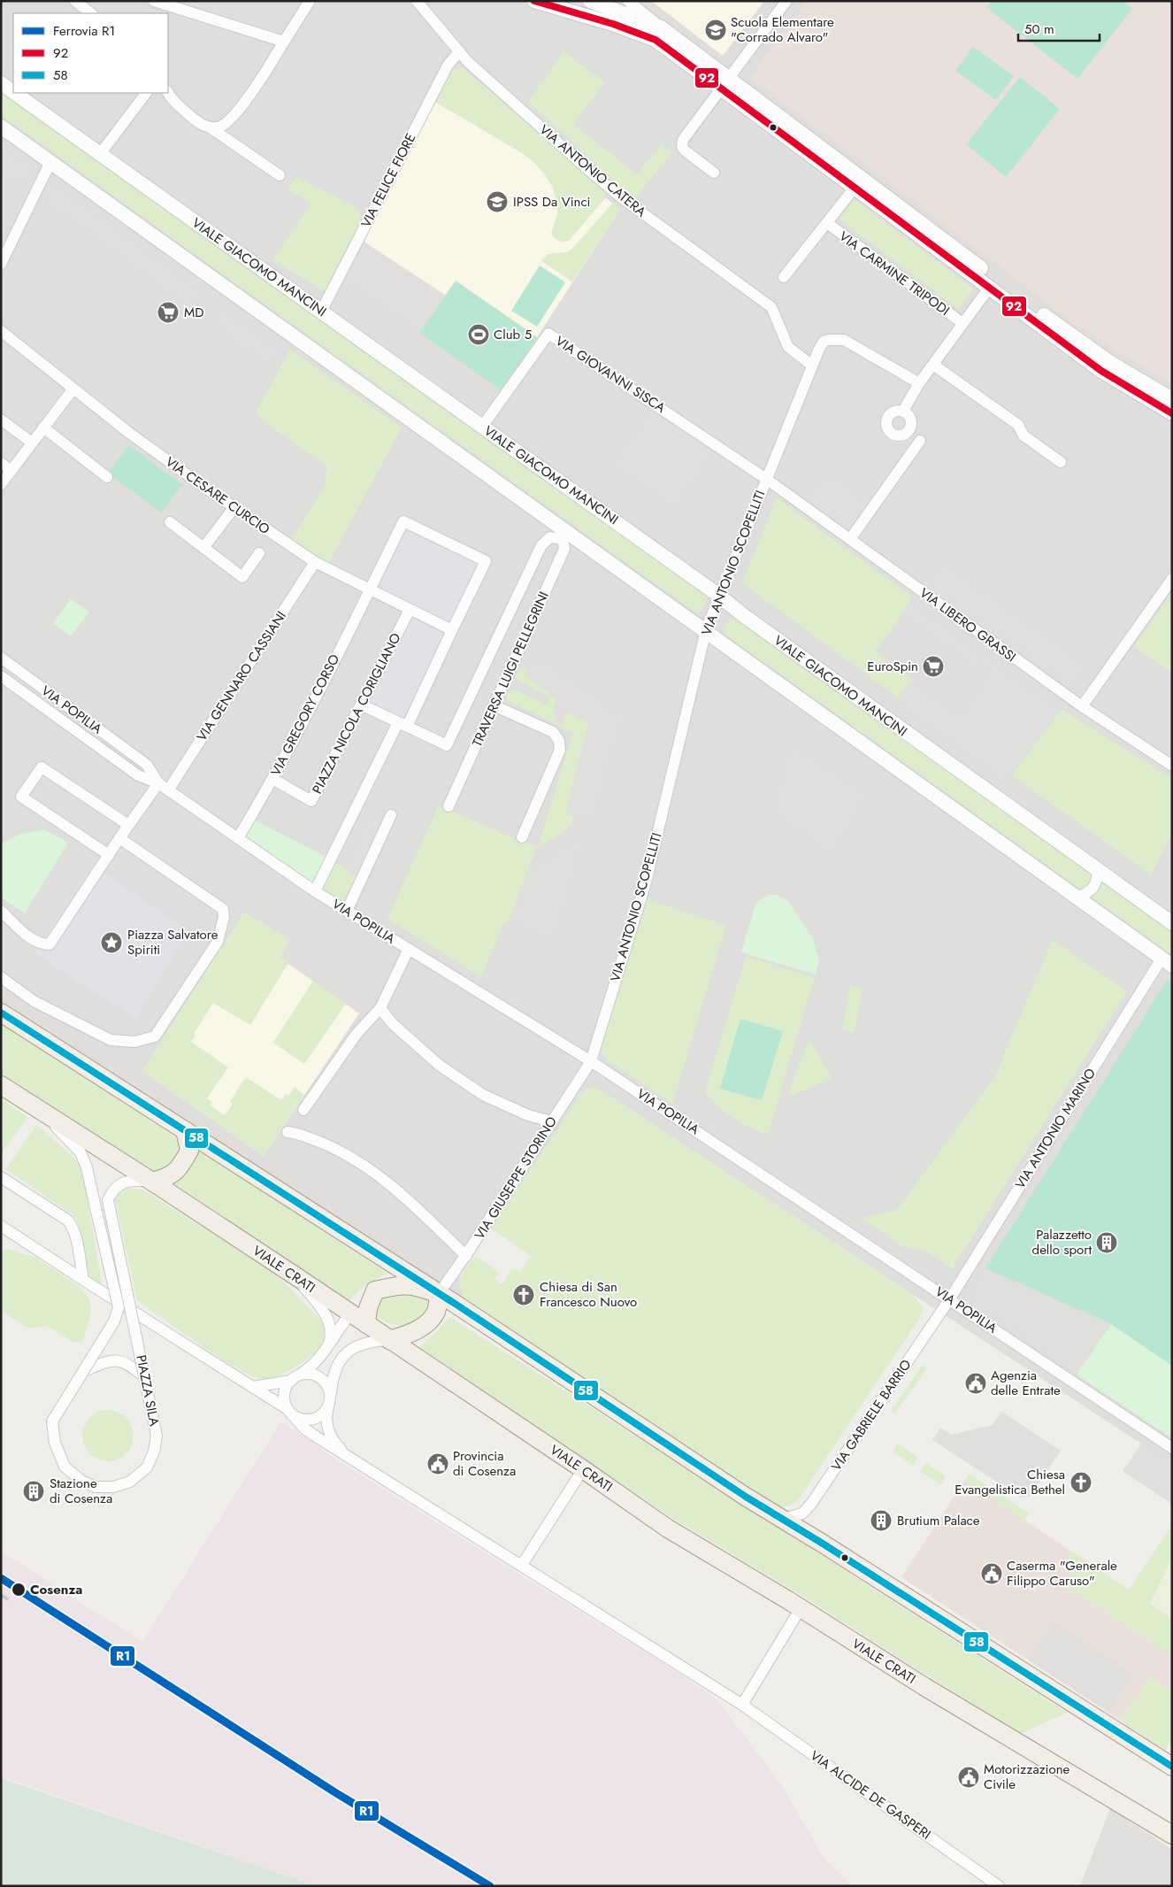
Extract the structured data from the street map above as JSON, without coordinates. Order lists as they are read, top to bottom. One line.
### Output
{"streets":{"main road":["VIALE CRATI"],"street":["VIA ANTONIO CATERA","VIA FELICE FIORE","VIALE GIACOMO MANCINI","VIA CARMINE TRIPODI","VIA GIOVANNI SISCA","VIA CESARE CURCIO","VIA ANTONIO SCOPELLITI","VIA LIBERO GRASSI","TRAVERSA LUIGI PELLEGRINI","VIA GENNARO CASSIANI","VIA POPILIA","PIAZZA NICOLA CORIGLIANO","VIA GREGORY CORSO","VIA ANTONIO MARINO","VIA GIUSEPPE STORINO","PIAZZA SILA","VIA GABRIELE BARRIO","VIA ALCIDE DE GASPERI"]},"crossings":[["VIA ANTONIO CATERA","VIA FELICE FIORE"],["VIA ANTONIO CATERA","VIA ANTONIO SCOPELLITI"],["VIA FELICE FIORE","VIALE GIACOMO MANCINI"],["VIALE GIACOMO MANCINI","VIA GIOVANNI SISCA"],["VIALE GIACOMO MANCINI","VIA ANTONIO SCOPELLITI"],["VIA GIOVANNI SISCA","VIA ANTONIO SCOPELLITI"],["VIA GIOVANNI SISCA","VIA LIBERO GRASSI"],["VIA CESARE CURCIO","VIA GENNARO CASSIANI"],["VIA CESARE CURCIO","VIA GREGORY CORSO"],["VIA ANTONIO SCOPELLITI","VIA LIBERO GRASSI"],["VIA ANTONIO SCOPELLITI","VIA POPILIA"],["VIA ANTONIO SCOPELLITI","VIA GIUSEPPE STORINO"],["VIA GENNARO CASSIANI","VIA POPILIA"],["VIA POPILIA","VIA GREGORY CORSO"],["VIA POPILIA","VIA ANTONIO MARINO"],["VIA POPILIA","VIA GIUSEPPE STORINO"],["VIA POPILIA","VIA GABRIELE BARRIO"],["PIAZZA NICOLA CORIGLIANO","VIA GREGORY CORSO"],["VIA ANTONIO MARINO","VIA GABRIELE BARRIO"],["VIA GIUSEPPE STORINO","VIALE CRATI"],["VIALE CRATI","PIAZZA SILA"]],"places":{"school or university":["Scuola Elementare \"Corrado Alvaro\"","IPSS Da Vinci"],"supermarket":["MD","EuroSpin"],"sports":["Club 5"],"place":["Piazza Salvatore Spiriti"],"building":["Palazzetto dello sport","Stazione di Cosenza","Brutium Palace"],"church":["Chiesa di San Francesco Nuovo","Chiesa Evangelistica Bethel"],"public building":["Agenzia delle Entrate","Provincia di Cosenza","Caserma \"Generale Filippo Caruso\"","Motorizzazione Civile"],"other":["Cosenza"]},"lines":["transit line 92","transit line 58","rail line R1"],"legend":["Ferrovia R1","92","58"],"scale_bar":"50 m"}
